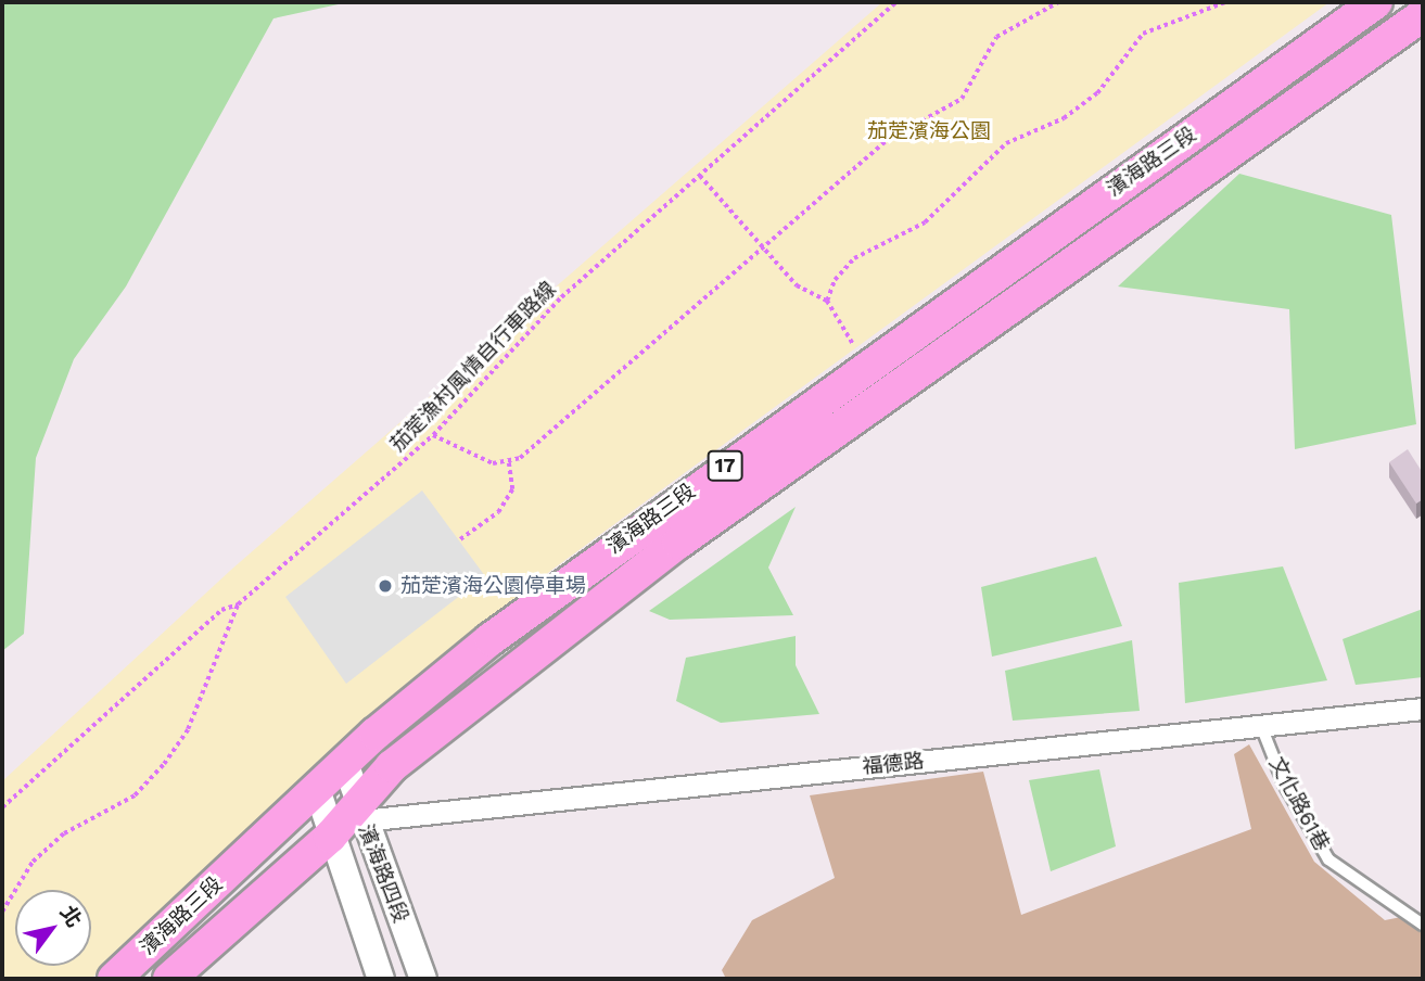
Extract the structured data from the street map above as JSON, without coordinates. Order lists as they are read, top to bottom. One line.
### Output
{"streets":{"main road":["濱海路三段","17"],"street":["福德路","濱海路四段"],"lane":["文化路61巷"],"path":["茄萣漁村風情自行車路線"]},"crossings":[["濱海路三段","福德路"],["濱海路三段","濱海路四段"],["福德路","文化路61巷"],["福德路","濱海路四段"]],"parks":["茄萣濱海公園"],"places":["茄萣濱海公園停車場"],"north":"top right"}
